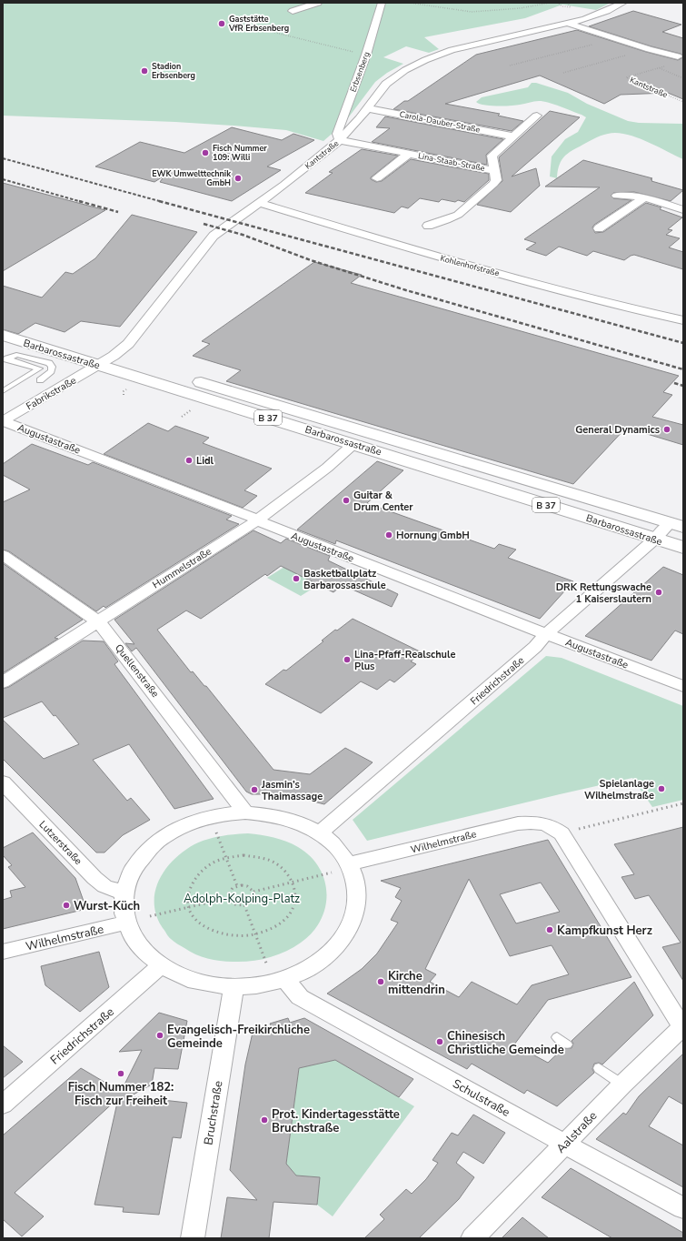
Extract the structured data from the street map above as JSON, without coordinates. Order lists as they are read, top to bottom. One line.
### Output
{"streets":{"main road":["Barbarossastraße","B 37"],"street":["Erbsenberg","Kantstraße","Carola-Dauber-Straße","Lina-Staab-Straße","Kohlenhofstraße","Fabrikstraße","Augustastraße","Hummelstraße","Quellenstraße","Friedrichstraße","Wilhelmstraße","Lutzerstraße","Schulstraße","Bruchstraße","Aalstraße"]},"crossings":[["Erbsenberg","Kantstraße"],["Erbsenberg","Lina-Staab-Straße"],["Kantstraße","Carola-Dauber-Straße"],["Kantstraße","Lina-Staab-Straße"],["Kantstraße","Kohlenhofstraße"],["Kantstraße","Barbarossastraße"],["Kantstraße","Fabrikstraße"],["Barbarossastraße","Fabrikstraße"],["Barbarossastraße","Hummelstraße"],["Barbarossastraße","Friedrichstraße"],["Fabrikstraße","Augustastraße"],["Augustastraße","Hummelstraße"],["Augustastraße","Friedrichstraße"],["Hummelstraße","Quellenstraße"],["Wilhelmstraße","Aalstraße"],["Schulstraße","Aalstraße"]],"parks":["Adolph-Kolping-Platz"],"places":["Gaststätte VfR Erbsenberg","Stadion Erbsenberg","Fisch Nummer 109: Willi","EWK Umwelttechnik GmbH","General Dynamics","Lidl","Guitar & Drum Center","Hornung GmbH","Basketballplatz Barbarossaschule","DRK Rettungswache 1 Kaiserslautern","Lina-Pfaff-Realschule Plus","Spielanlage Wilhelmstraße","Jasmin’s Thaimassage","Wurst-Küch","Kampfkunst Herz","Kirche mittendrin","Evangelisch-Freikirchliche Gemeinde","Chinesisch Christliche Gemeinde","Fisch Nummer 182: Fisch zur Freiheit","Prot. Kindertagesstätte Bruchstraße"]}
